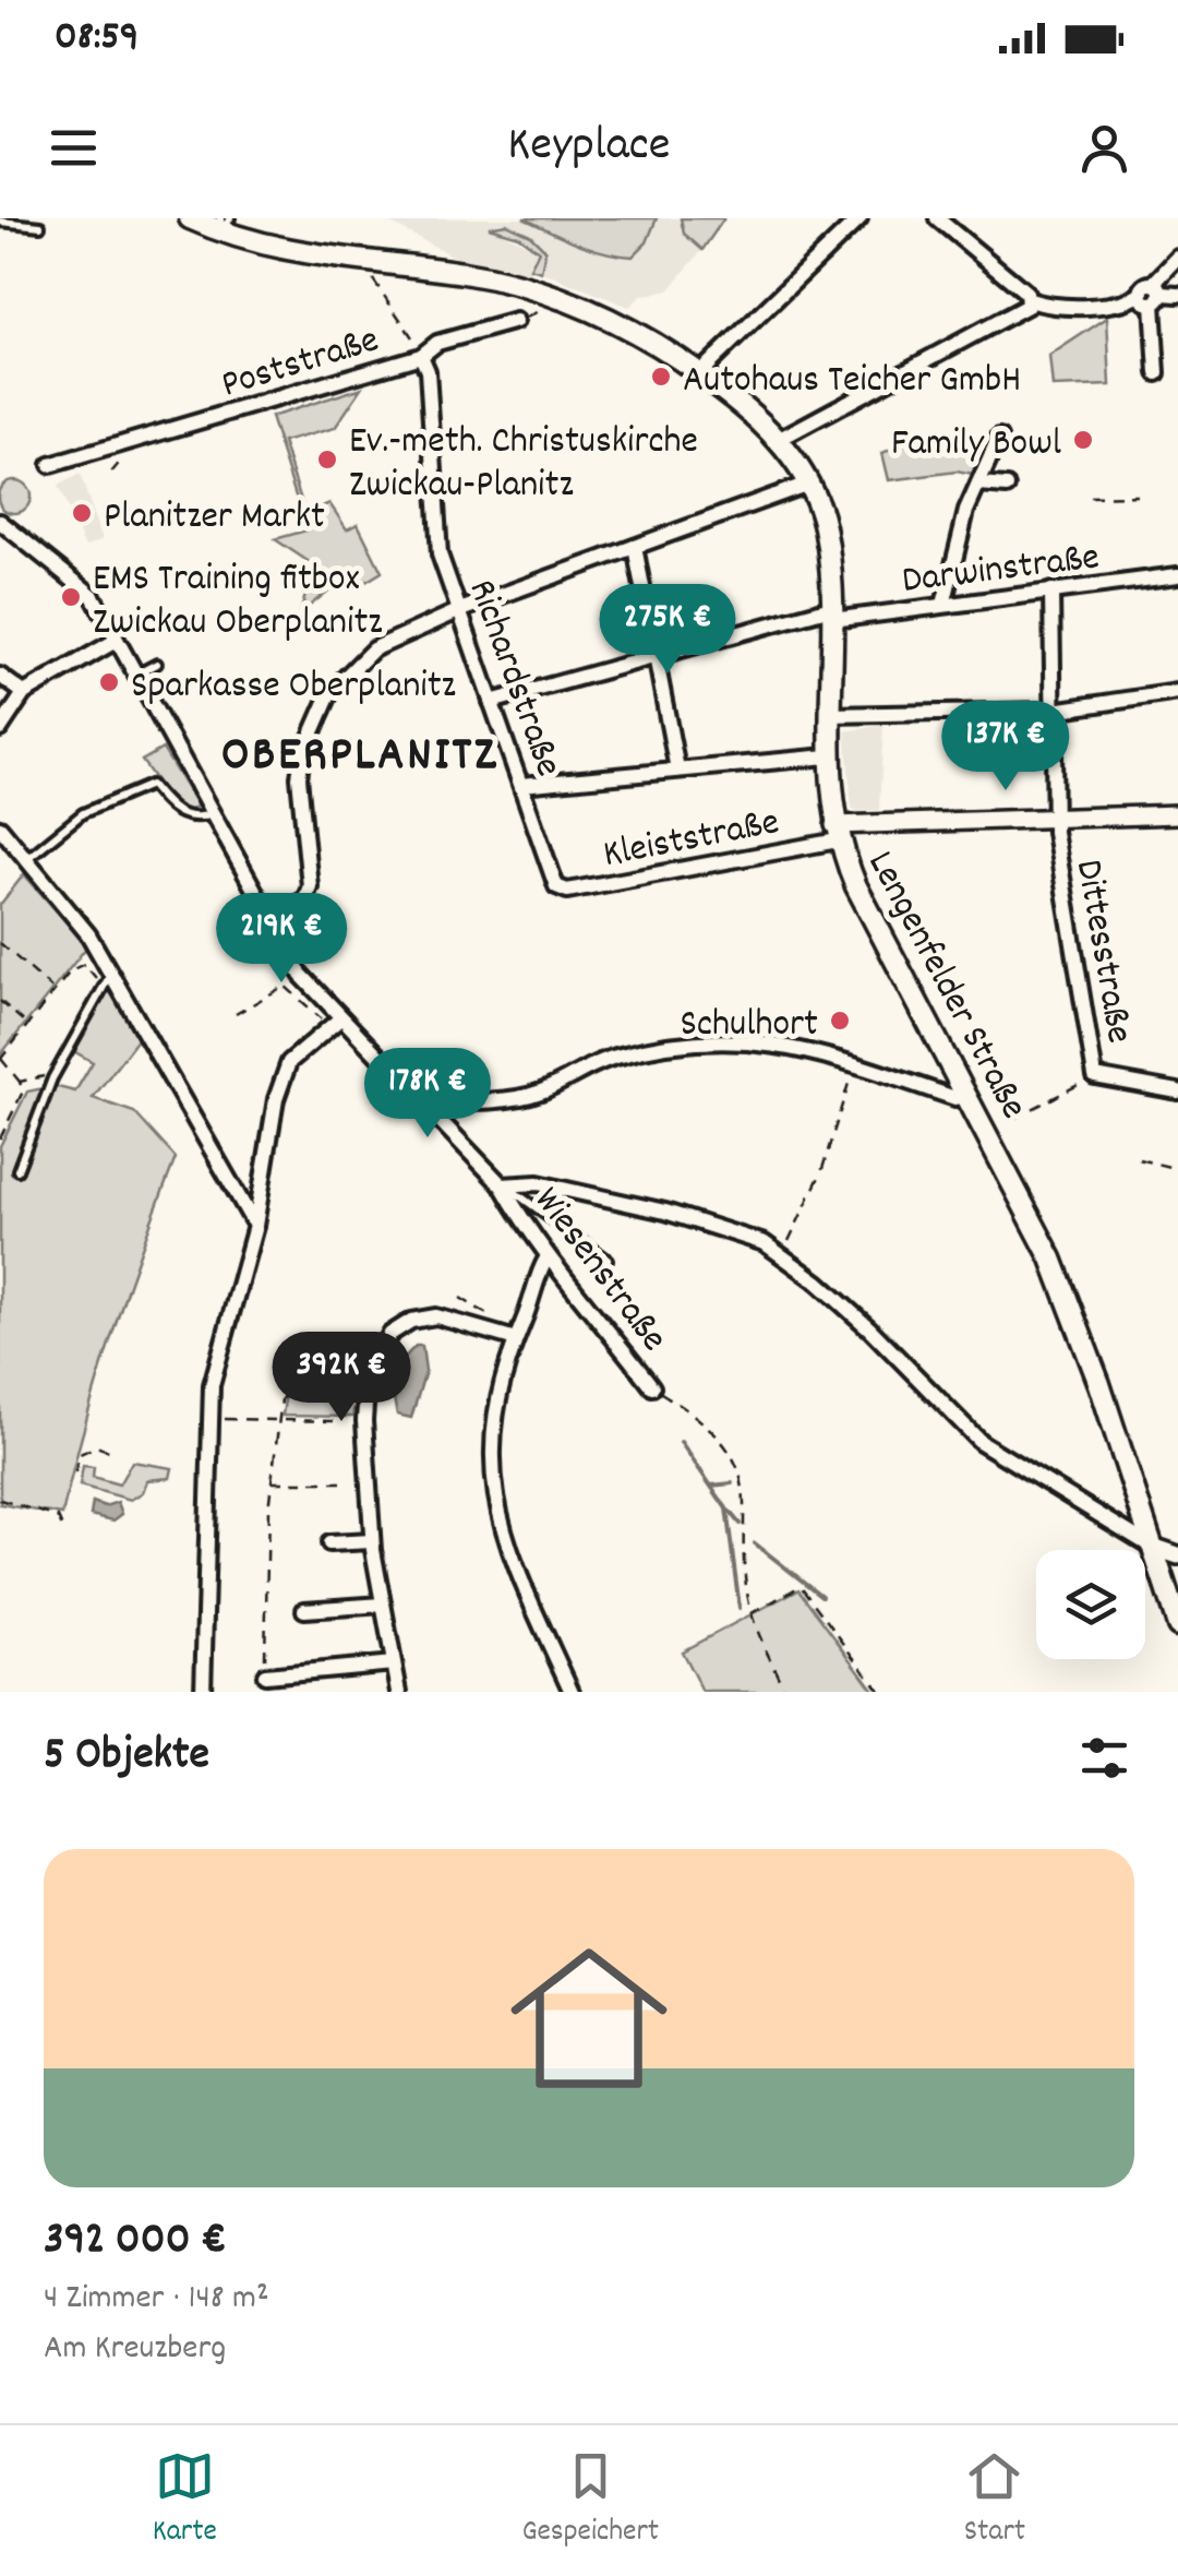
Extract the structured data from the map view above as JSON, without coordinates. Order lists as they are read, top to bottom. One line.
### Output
{"streets":{"main road":["Lengenfelder Straße"],"street":["Poststraße","Darwinstraße","Richardstraße","Kleiststraße","Dittesstraße","Wiesenstraße"]},"crossings":[["Poststraße","Richardstraße"],["Darwinstraße","Richardstraße"],["Darwinstraße","Dittesstraße"],["Darwinstraße","Lengenfelder Straße"],["Richardstraße","Kleiststraße"],["Kleiststraße","Lengenfelder Straße"]],"districts":["OBERPLANITZ"],"places":["Autohaus Teicher GmbH","Family Bowl","Ev.-meth. Christuskirche Zwickau-Planitz","Planitzer Markt","EMS Training fitbox Zwickau Oberplanitz","Sparkasse Oberplanitz","Schulhort"],"page":{"status":"08:59","header":"Keyplace","price":["275K €","137K €","219K €","178K €","392K €"],"heading":"5 Objekte","list":[{"name":"392 000 €","note":"4 Zimmer · 148 m² · Am Kreuzberg"}],"tabs":["Karte","Gespeichert","Start"]}}
